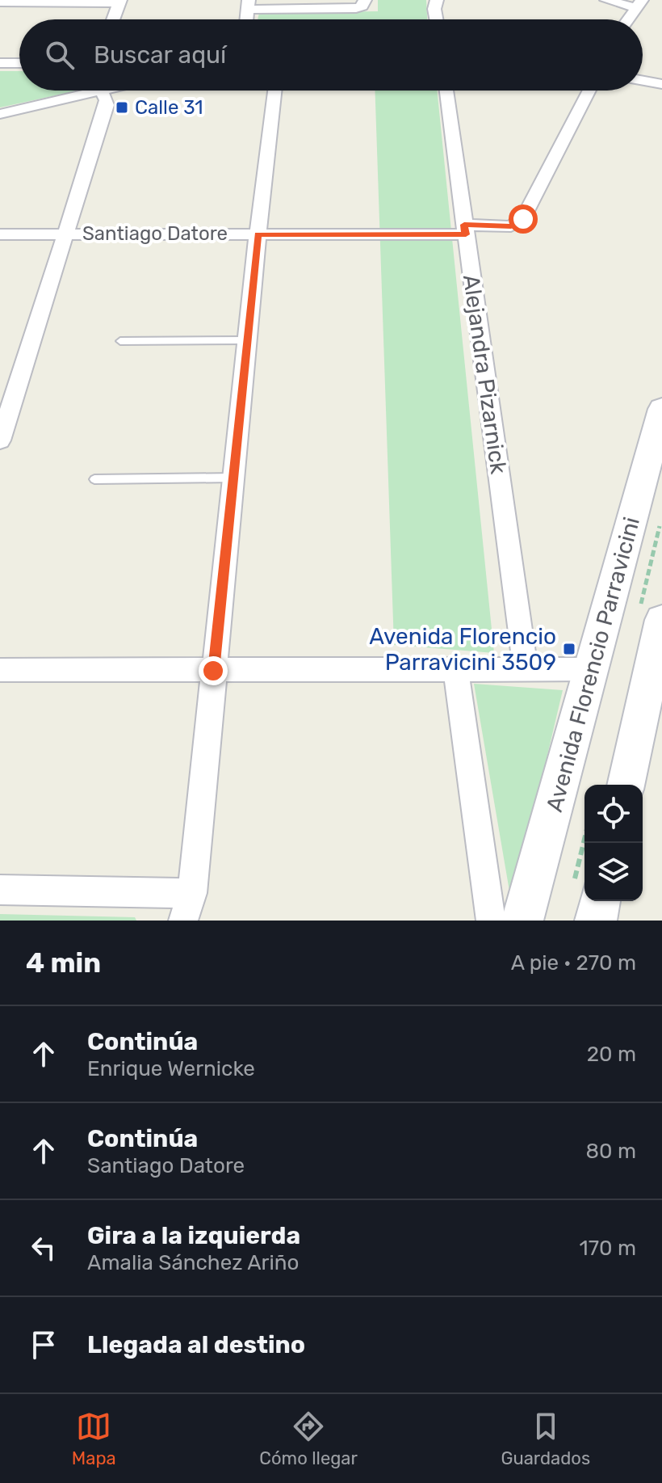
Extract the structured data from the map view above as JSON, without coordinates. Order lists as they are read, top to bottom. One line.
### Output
{"streets":{"main road":["Avenida Florencio Parravicini"],"street":["Santiago Datore","Alejandra Pizarnick"]},"crossings":[["Santiago Datore","Alejandra Pizarnick"]],"places":{"transit":["Calle 31","Avenida Florencio Parravicini 3509"]},"page":{"search":"Buscar aquí","heading":["4 min","A pie · 270 m"],"list":[["Continúa","Enrique Wernicke","20 m"],["Continúa","Santiago Datore","80 m"],["Gira a la izquierda","Amalia Sánchez Ariño","170 m"],"Llegada al destino"],"nav":["Mapa","Cómo llegar","Guardados"]}}
